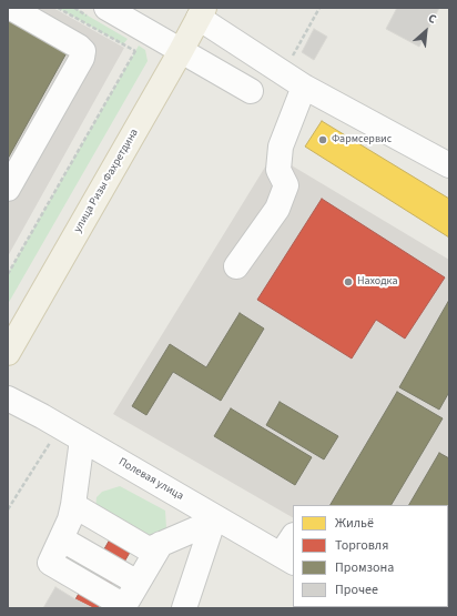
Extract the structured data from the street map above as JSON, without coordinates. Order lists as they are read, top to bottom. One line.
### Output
{"streets":{"main road":["улица Ризы Фахретдина"],"street":["Полевая улица"]},"places":["Фармсервис","Находка"],"legend":["Жильё","Торговля","Промзона","Прочее"],"north":"top right"}
